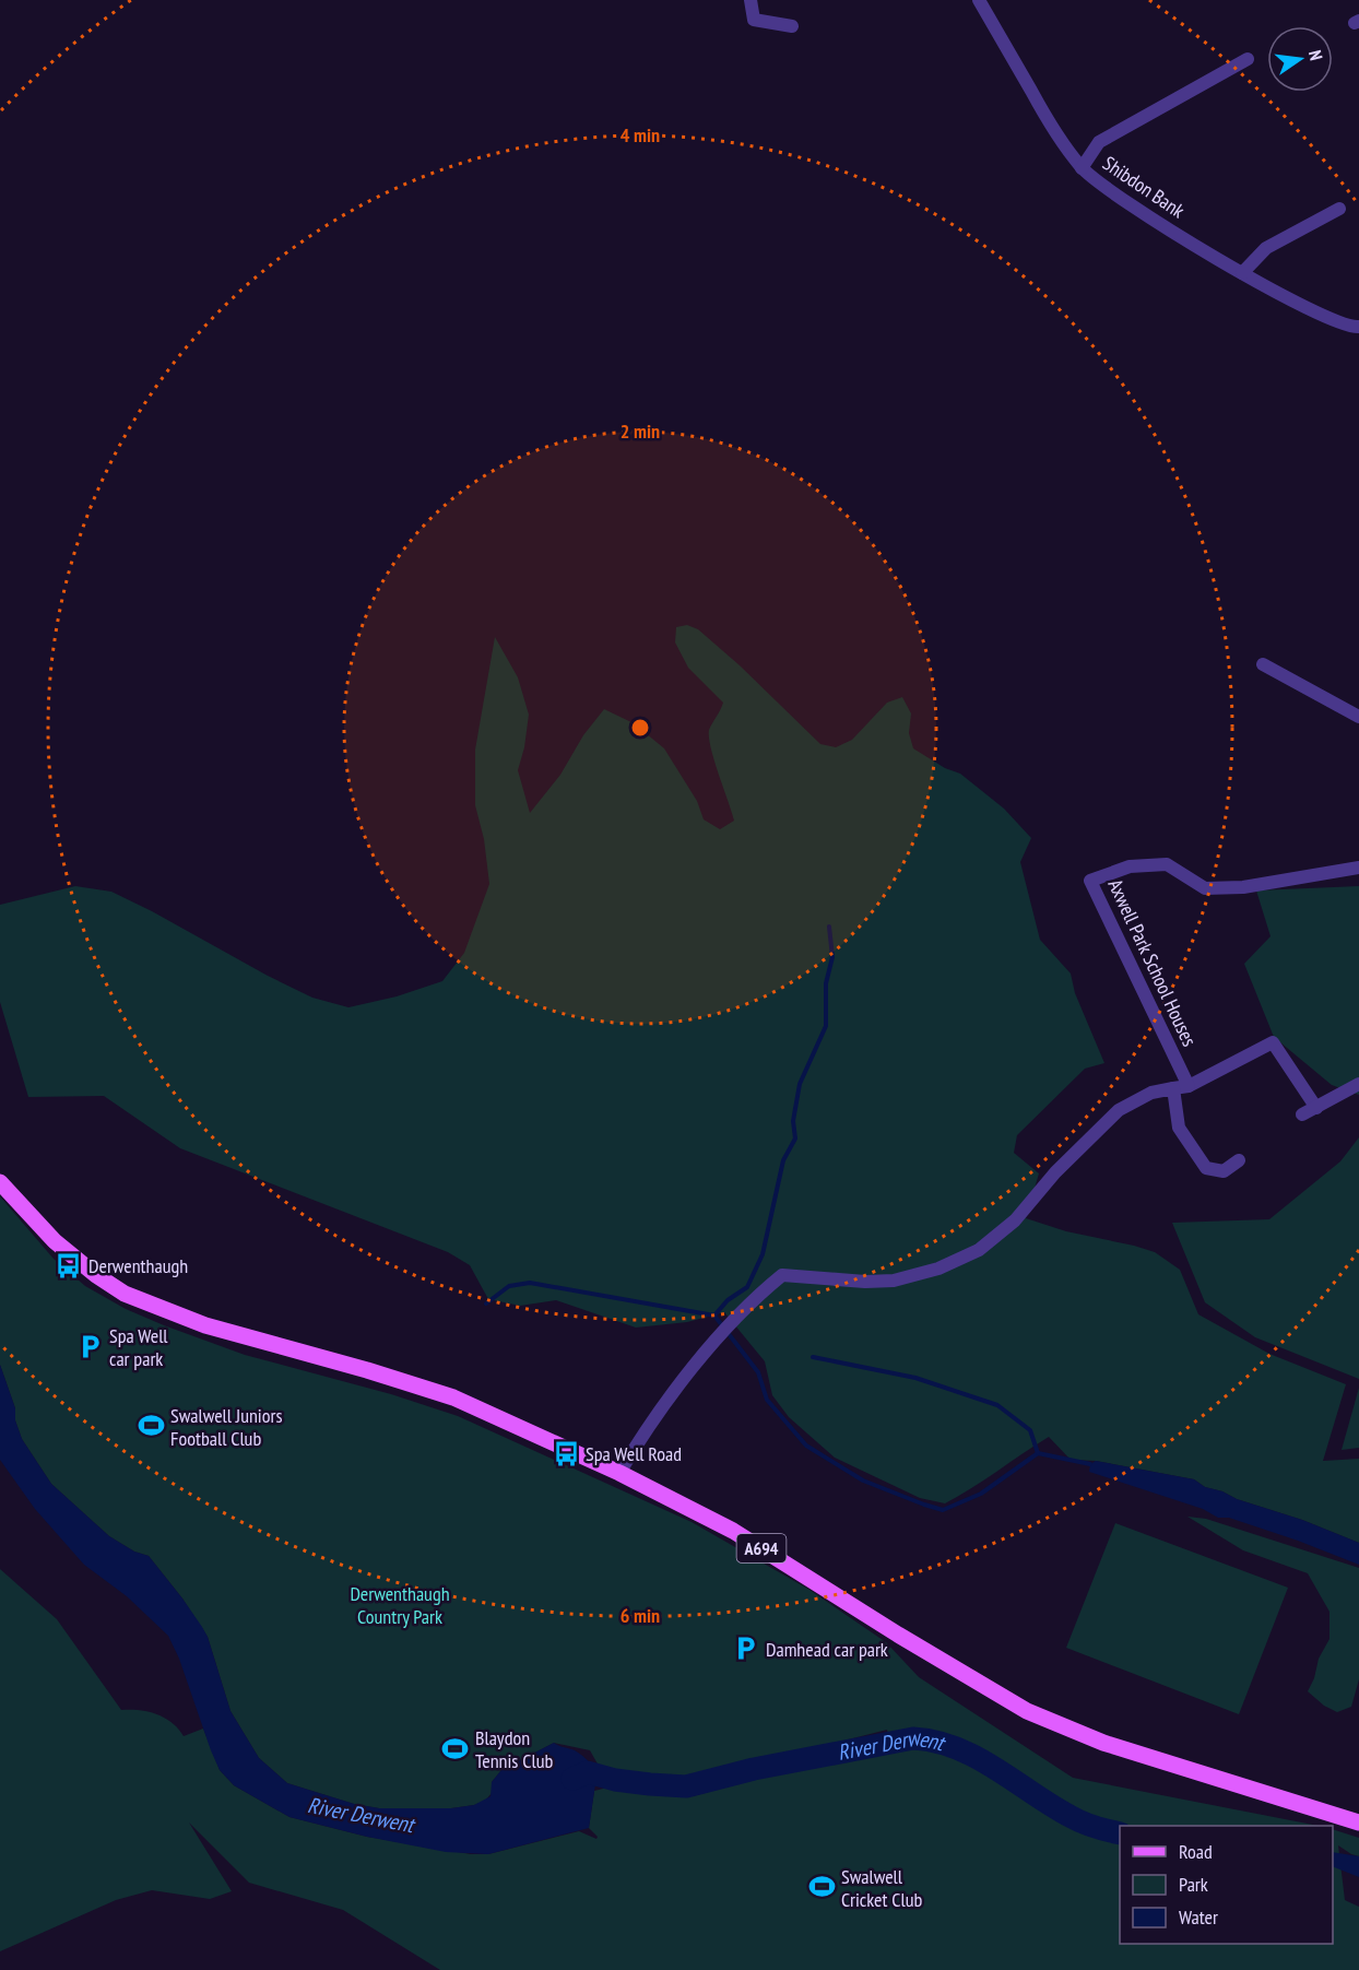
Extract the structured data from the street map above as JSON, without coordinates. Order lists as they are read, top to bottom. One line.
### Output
{"streets":{"main road":["A694"],"street":["Shibdon Bank","Axwell Park School Houses"]},"water":["River Derwent"],"parks":["Derwenthaugh Country Park"],"places":{"bus stop":["Derwenthaugh","Spa Well Road"],"parking":["Spa Well car park","Damhead car park"],"sports":["Swalwell Juniors Football Club","Blaydon Tennis Club","Swalwell Cricket Club"]},"legend":["Road","Park","Water"],"north":"right","rings":["4 min","2 min","6 min"]}
